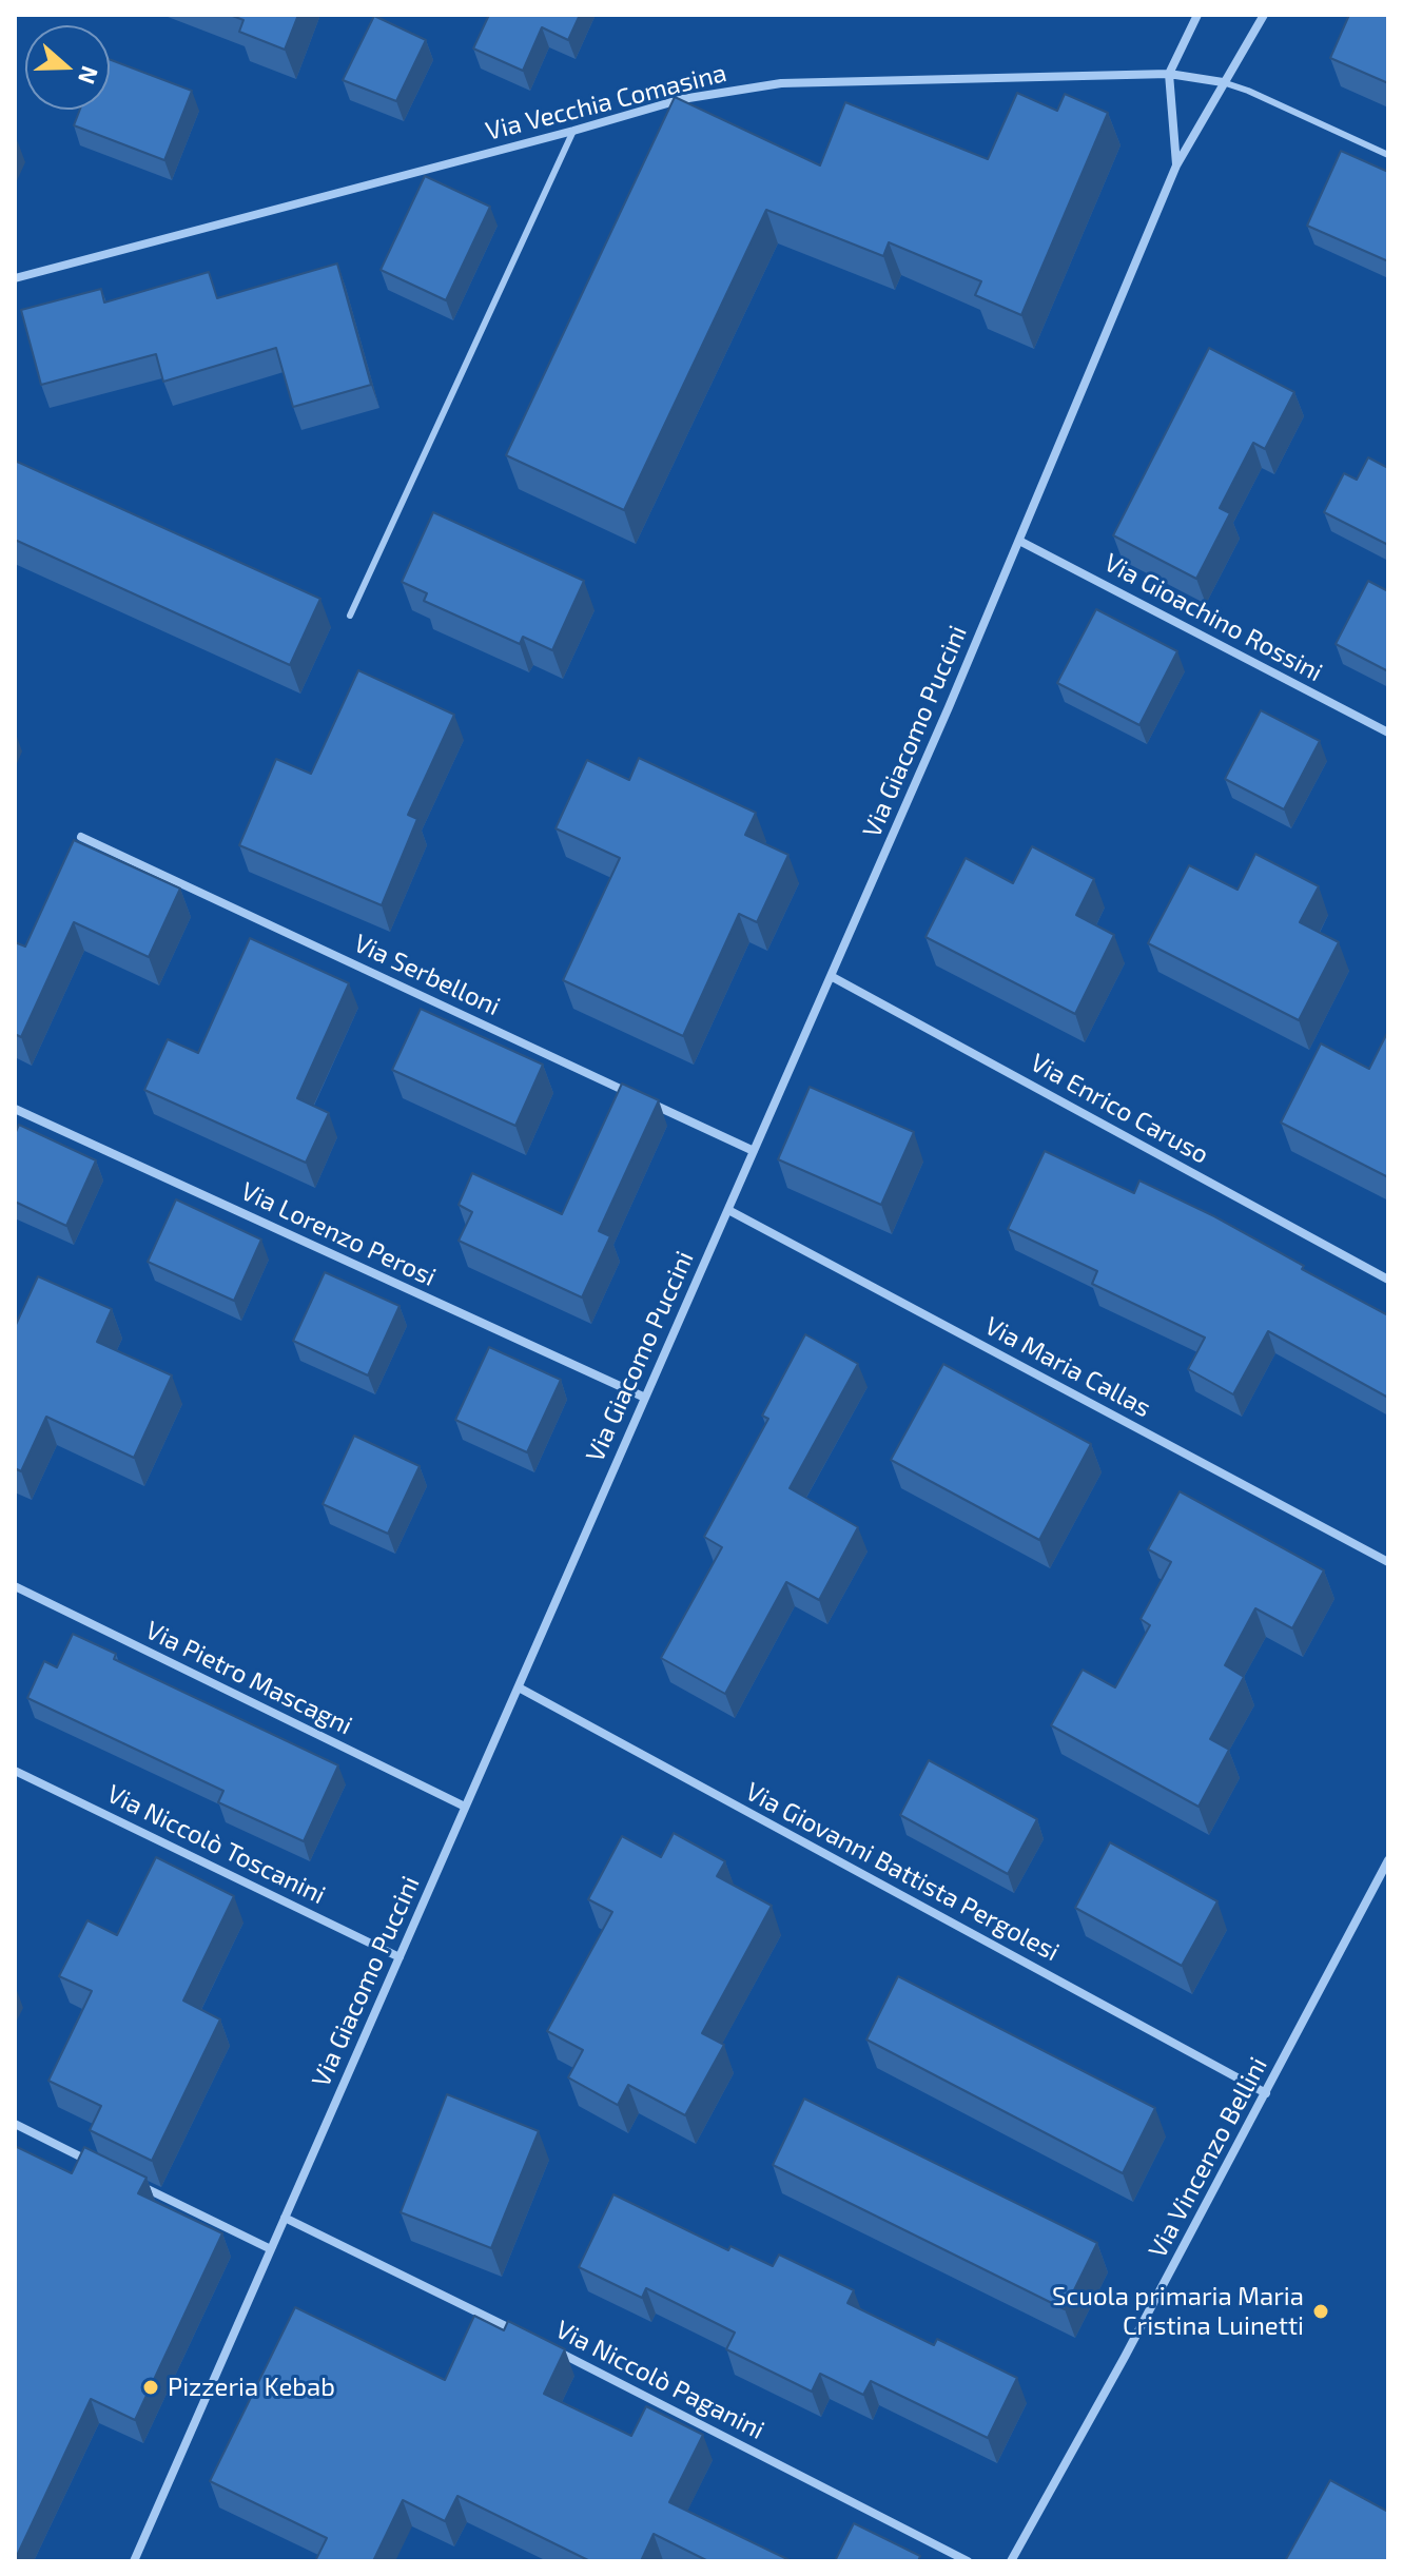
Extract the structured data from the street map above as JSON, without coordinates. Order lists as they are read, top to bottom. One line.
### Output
{"streets":{"street":["Via Vecchia Comasina","Via Gioachino Rossini","Via Giacomo Puccini","Via Serbelloni","Via Enrico Caruso","Via Lorenzo Perosi","Via Maria Callas","Via Pietro Mascagni","Via Niccolò Toscanini","Via Giovanni Battista Pergolesi","Via Vincenzo Bellini","Via Niccolò Paganini"]},"crossings":[["Via Vecchia Comasina","Via Giacomo Puccini"],["Via Gioachino Rossini","Via Giacomo Puccini"],["Via Giacomo Puccini","Via Enrico Caruso"],["Via Giacomo Puccini","Via Lorenzo Perosi"],["Via Giacomo Puccini","Via Maria Callas"],["Via Giacomo Puccini","Via Pietro Mascagni"],["Via Giacomo Puccini","Via Niccolò Toscanini"],["Via Giacomo Puccini","Via Giovanni Battista Pergolesi"],["Via Giacomo Puccini","Via Niccolò Paganini"],["Via Giovanni Battista Pergolesi","Via Vincenzo Bellini"]],"places":["Scuola primaria Maria Cristina Luinetti","Pizzeria Kebab"],"north":"right"}
